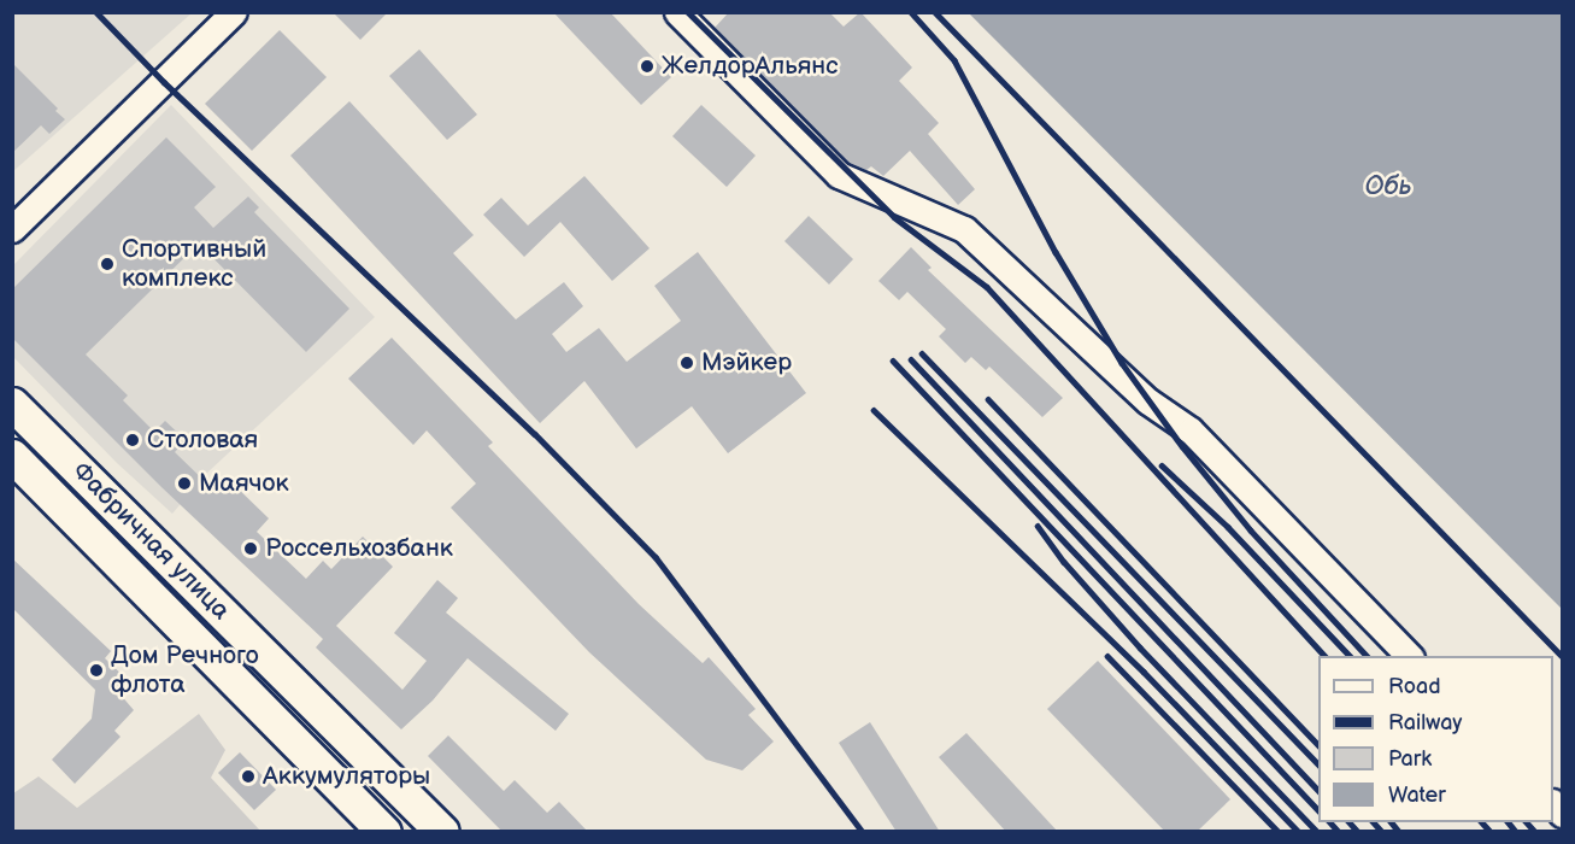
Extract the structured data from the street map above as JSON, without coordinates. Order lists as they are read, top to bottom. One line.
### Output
{"streets":{"main road":["Фабричная улица"]},"water":["Обь"],"places":["ЖелдорАльянс","Спортивный комплекс","Мэйкер","Столовая","Маячок","Россельхозбанк","Дом Речного флота","Аккумуляторы"],"legend":["Road","Railway","Park","Water"]}
